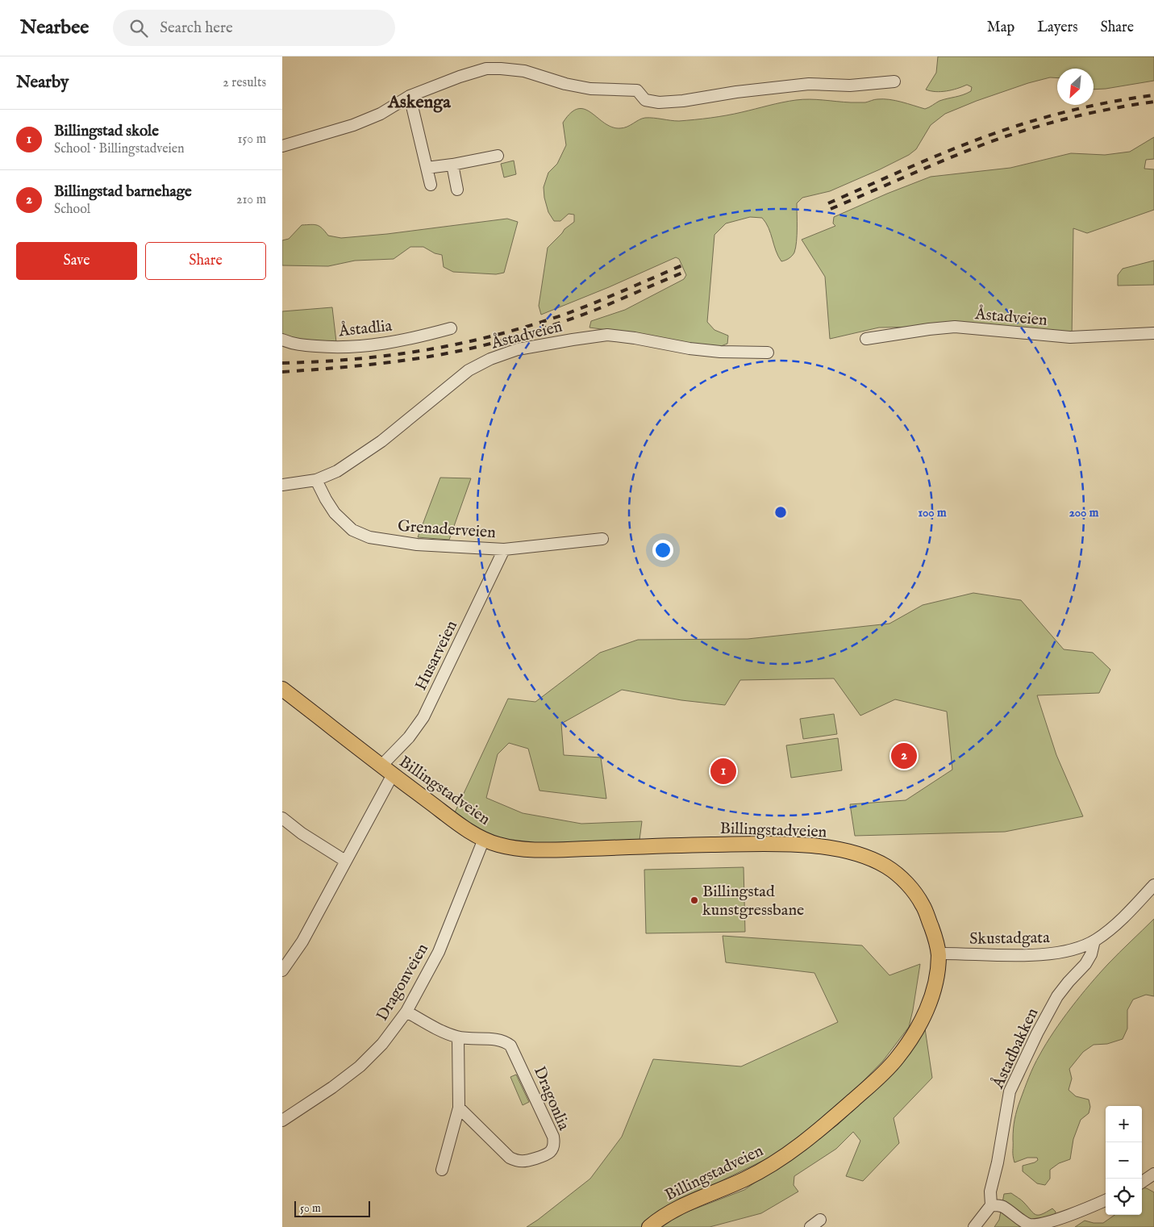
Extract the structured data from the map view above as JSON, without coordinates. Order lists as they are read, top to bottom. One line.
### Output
{"streets":{"main road":["Billingstadveien"],"street":["Åstadveien","Åstadlia","Grenaderveien","Husarveien","Skustadgata","Dragonveien","Åstadbakken","Dragonlia"]},"crossings":[["Åstadveien","Grenaderveien"],["Grenaderveien","Husarveien"],["Husarveien","Billingstadveien"],["Billingstadveien","Skustadgata"],["Billingstadveien","Dragonveien"],["Skustadgata","Åstadbakken"],["Dragonveien","Dragonlia"]],"districts":["Askenga"],"places":["Billingstad kunstgressbane"],"scale_bar":"50 m","north":"bottom left","page":{"header":"Nearbee","search":"Search here","nav":["Map","Layers","Share"],"heading":["Nearby","2 results"],"list":[{"mark":"1","name":"Billingstad skole","note":"School · Billingstadveien","value":"150 m"},{"mark":"2","name":"Billingstad barnehage","note":"School","value":"210 m"}],"buttons":["Save","Share"],"pins":["2","1"],"map_buttons":["+","−"],"scale":"50 m"},"rings":["100 m","200 m"]}
